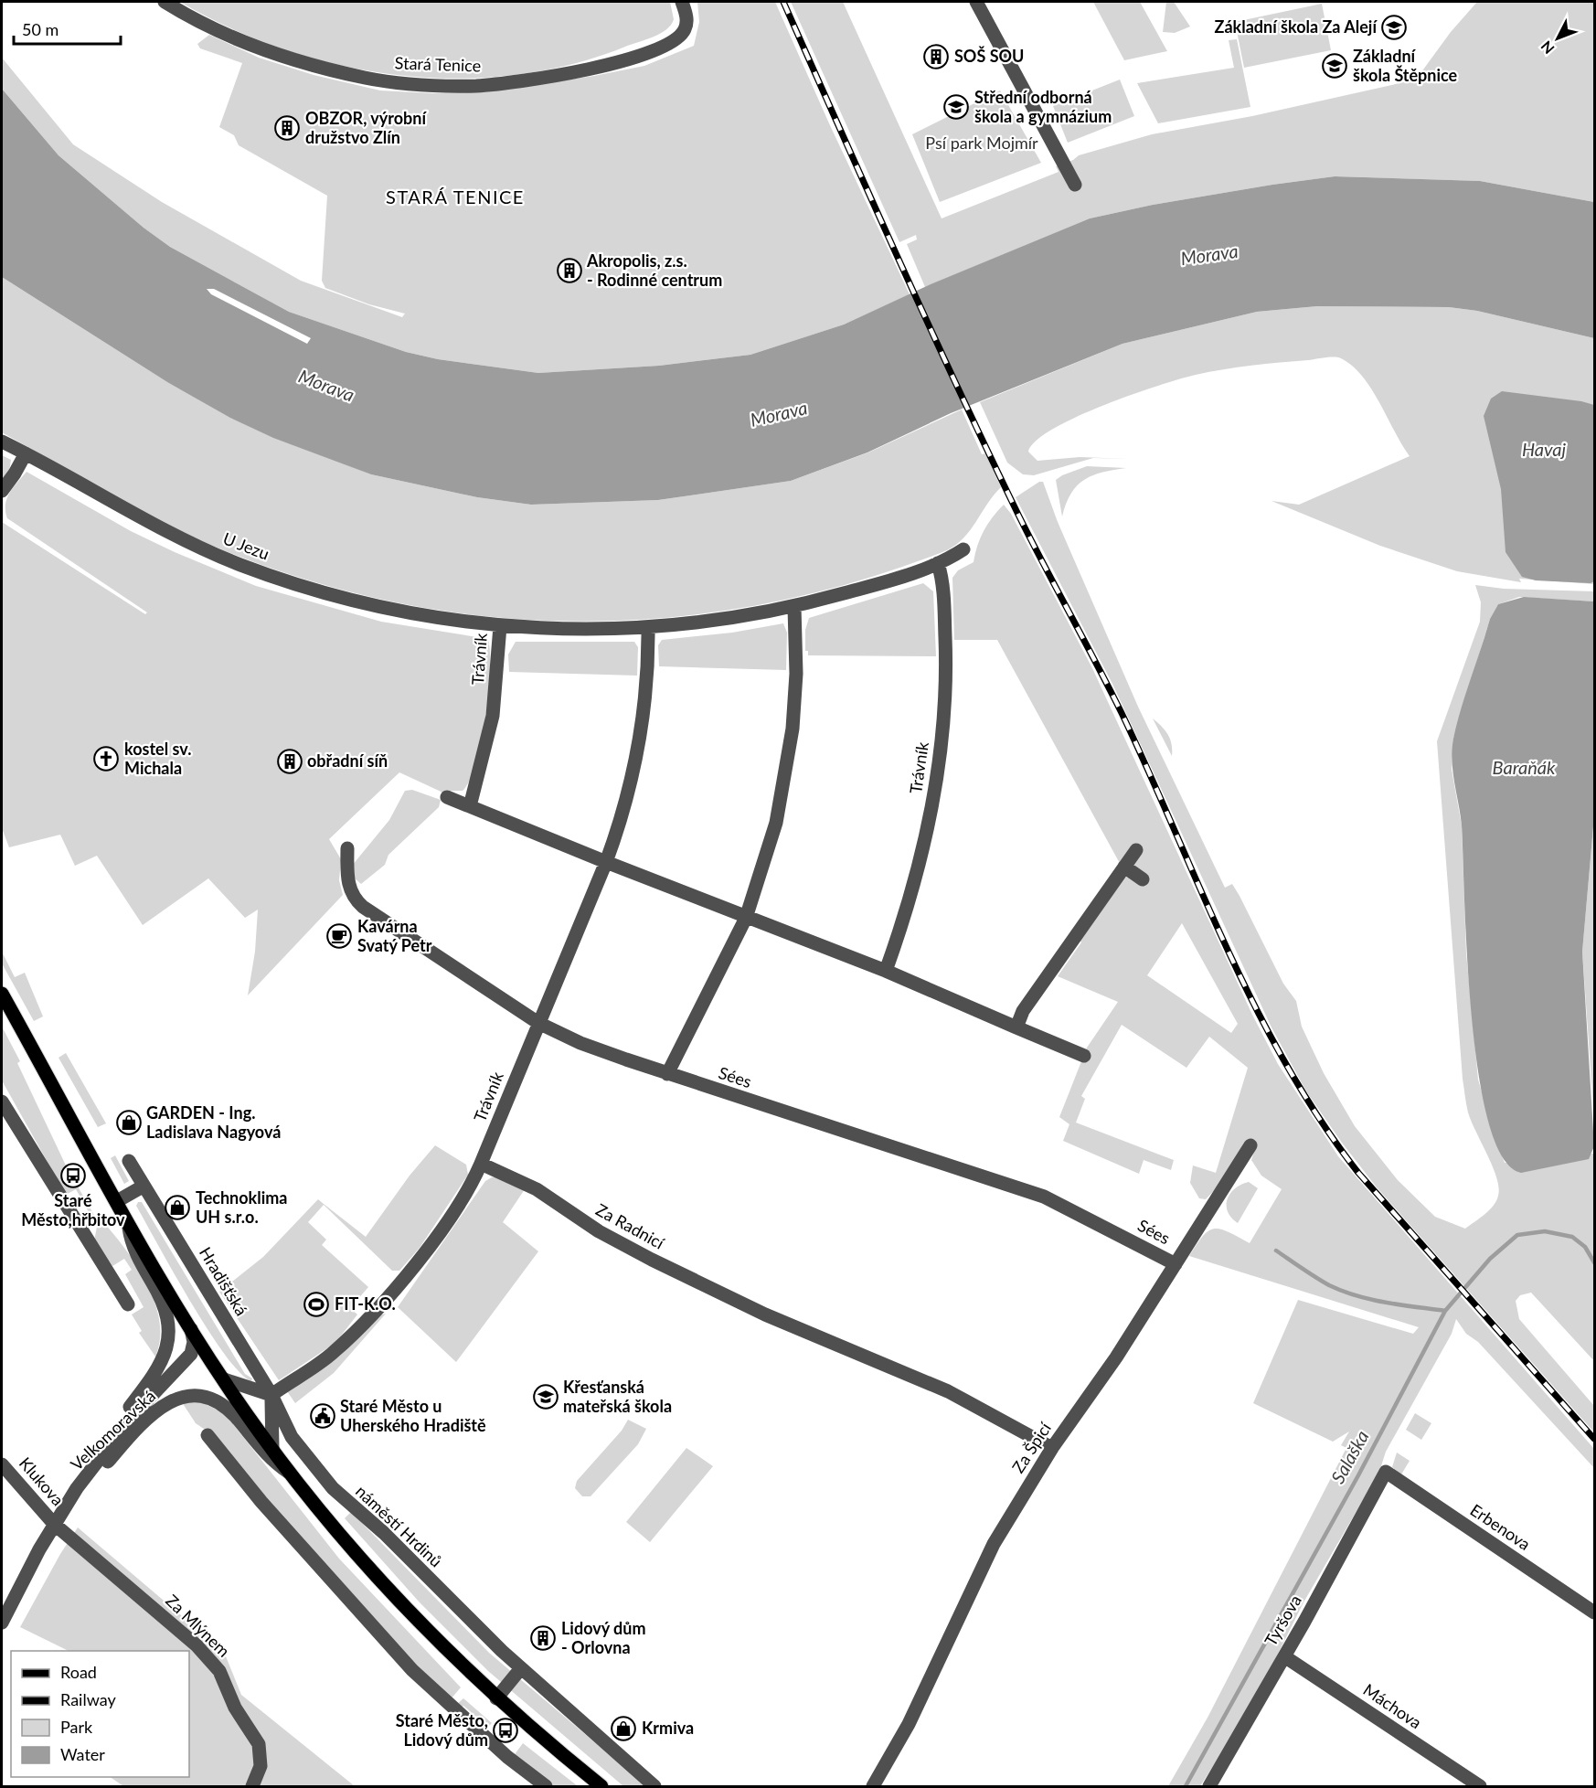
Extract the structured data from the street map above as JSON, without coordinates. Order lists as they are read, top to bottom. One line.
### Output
{"streets":{"street":["Stará Tenice","U Jezu","Trávník","Sées","Za Radnicí","Hradišťská","Velkomoravská","Za Špicí","Klukova","náměstí Hrdinů","Erbenova","Tyršova","Za Mlýnem","Máchova"]},"crossings":[["U Jezu","Trávník"],["Trávník","Sées"],["Trávník","Za Radnicí"],["Sées","Za Špicí"],["Za Radnicí","Za Špicí"],["Hradišťská","náměstí Hrdinů"],["Velkomoravská","Klukova"],["Velkomoravská","Za Mlýnem"],["Klukova","Za Mlýnem"],["Erbenova","Tyršova"],["Tyršova","Máchova"]],"districts":["STARÁ TENICE"],"water":["Morava","Havaj","Baraňák","Salaška"],"parks":["Psí park Mojmír"],"places":{"school or university":["Základní škola Za Alejí","Základní škola Štěpnice","Střední odborná škola a gymnázium","Křesťanská mateřská škola"],"building":["SOŠ SOU","OBZOR, výrobní družstvo Zlín","Akropolis, z.s. - Rodinné centrum","obřadní síň","Lidový dům - Orlovna"],"church":["kostel sv. Michala"],"cafe":["Kavárna Svatý Petr"],"shop":["GARDEN - Ing. Ladislava Nagyová","Technoklima UH s.r.o.","Krmiva"],"bus stop":["Staré Město,hřbitov","Staré Město, Lidový dům"],"sports":["FIT-K.O."],"public building":["Staré Město u Uherského Hradiště"]},"legend":["Road","Railway","Park","Water"],"scale_bar":"50 m","north":"bottom left"}
